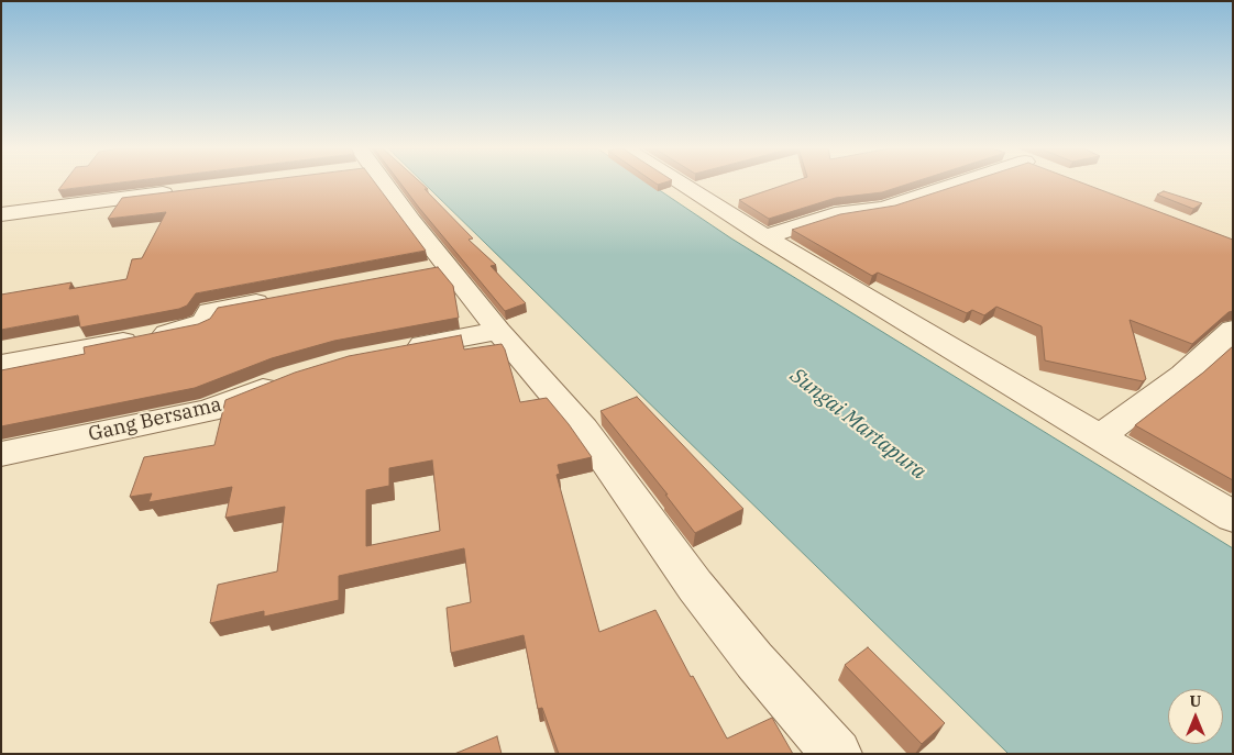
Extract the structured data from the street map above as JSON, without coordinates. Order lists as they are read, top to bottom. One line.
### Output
{"streets":{"street":["Gang Bersama"]},"water":["Sungai Martapura"],"north":"top"}
